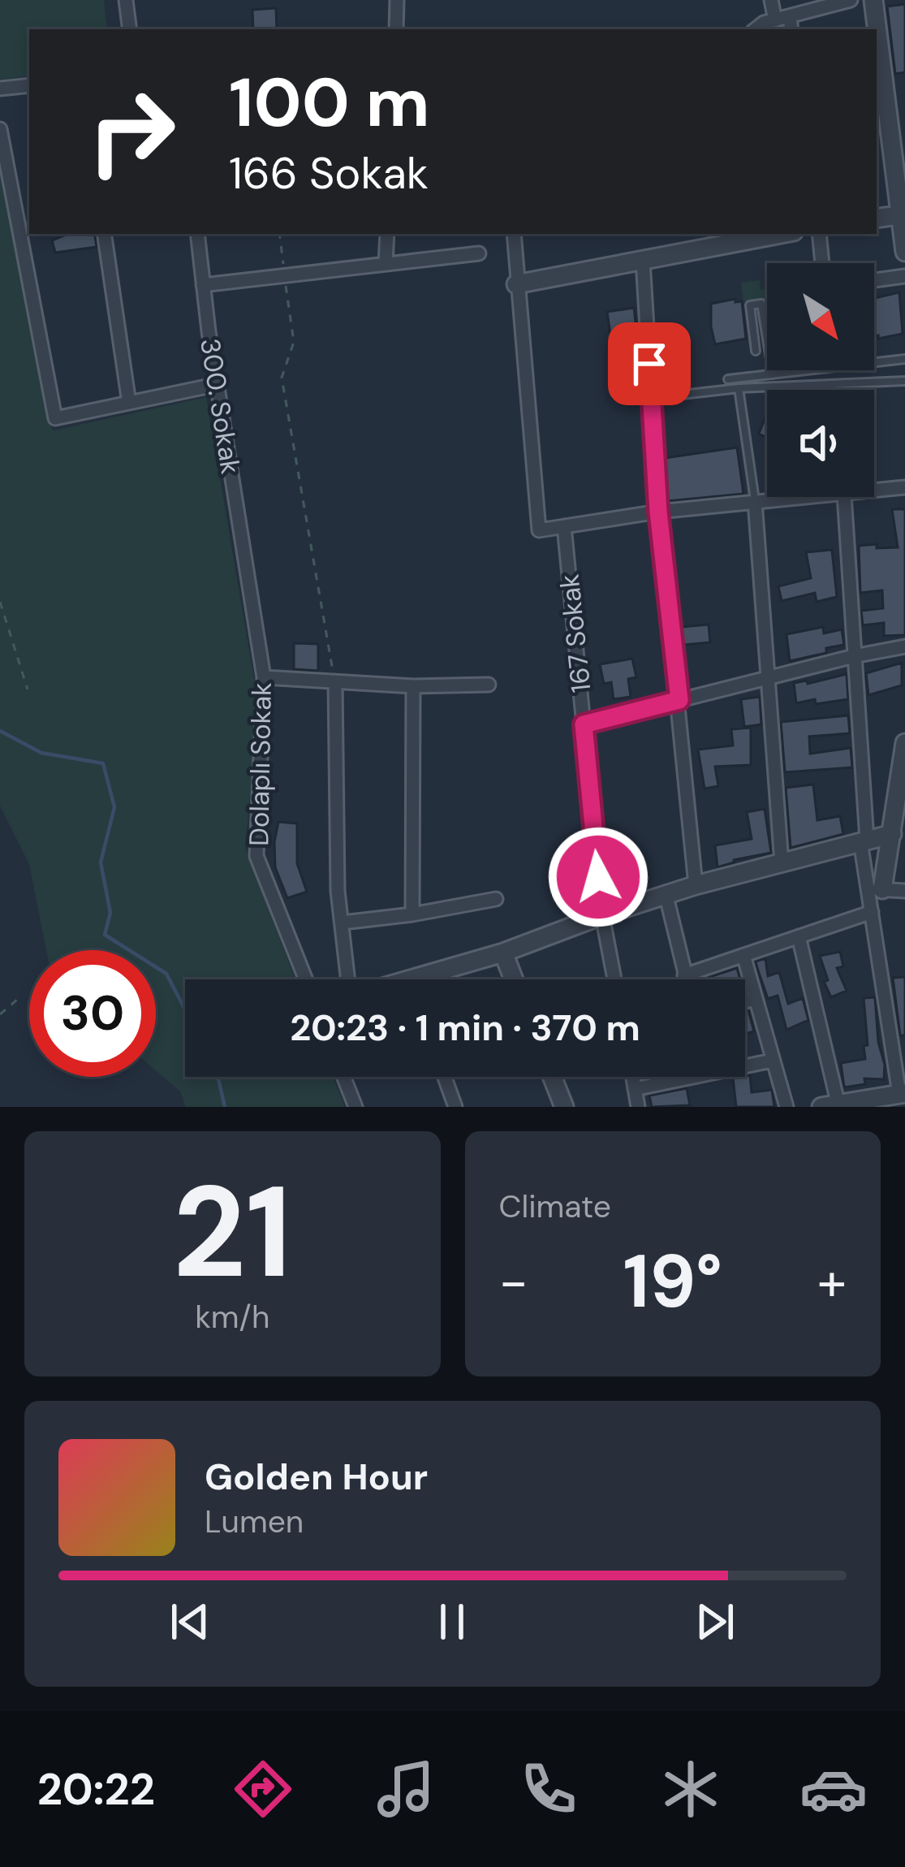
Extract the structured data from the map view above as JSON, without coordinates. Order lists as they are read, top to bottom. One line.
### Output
{"streets":{"street":["300. Sokak","167 Sokak","Dolaplı Sokak"]},"crossings":[["300. Sokak","Dolaplı Sokak"]],"north":"bottom right","page":{"turn":["100 m","166 Sokak"],"limit":"30","trip":"20:23 · 1 min · 370 m","tile":[["21","km/h"],"Climate"],"heat":["−","19°","+"],"song":["Golden Hour","Lumen"],"tabs":"20:22"}}
